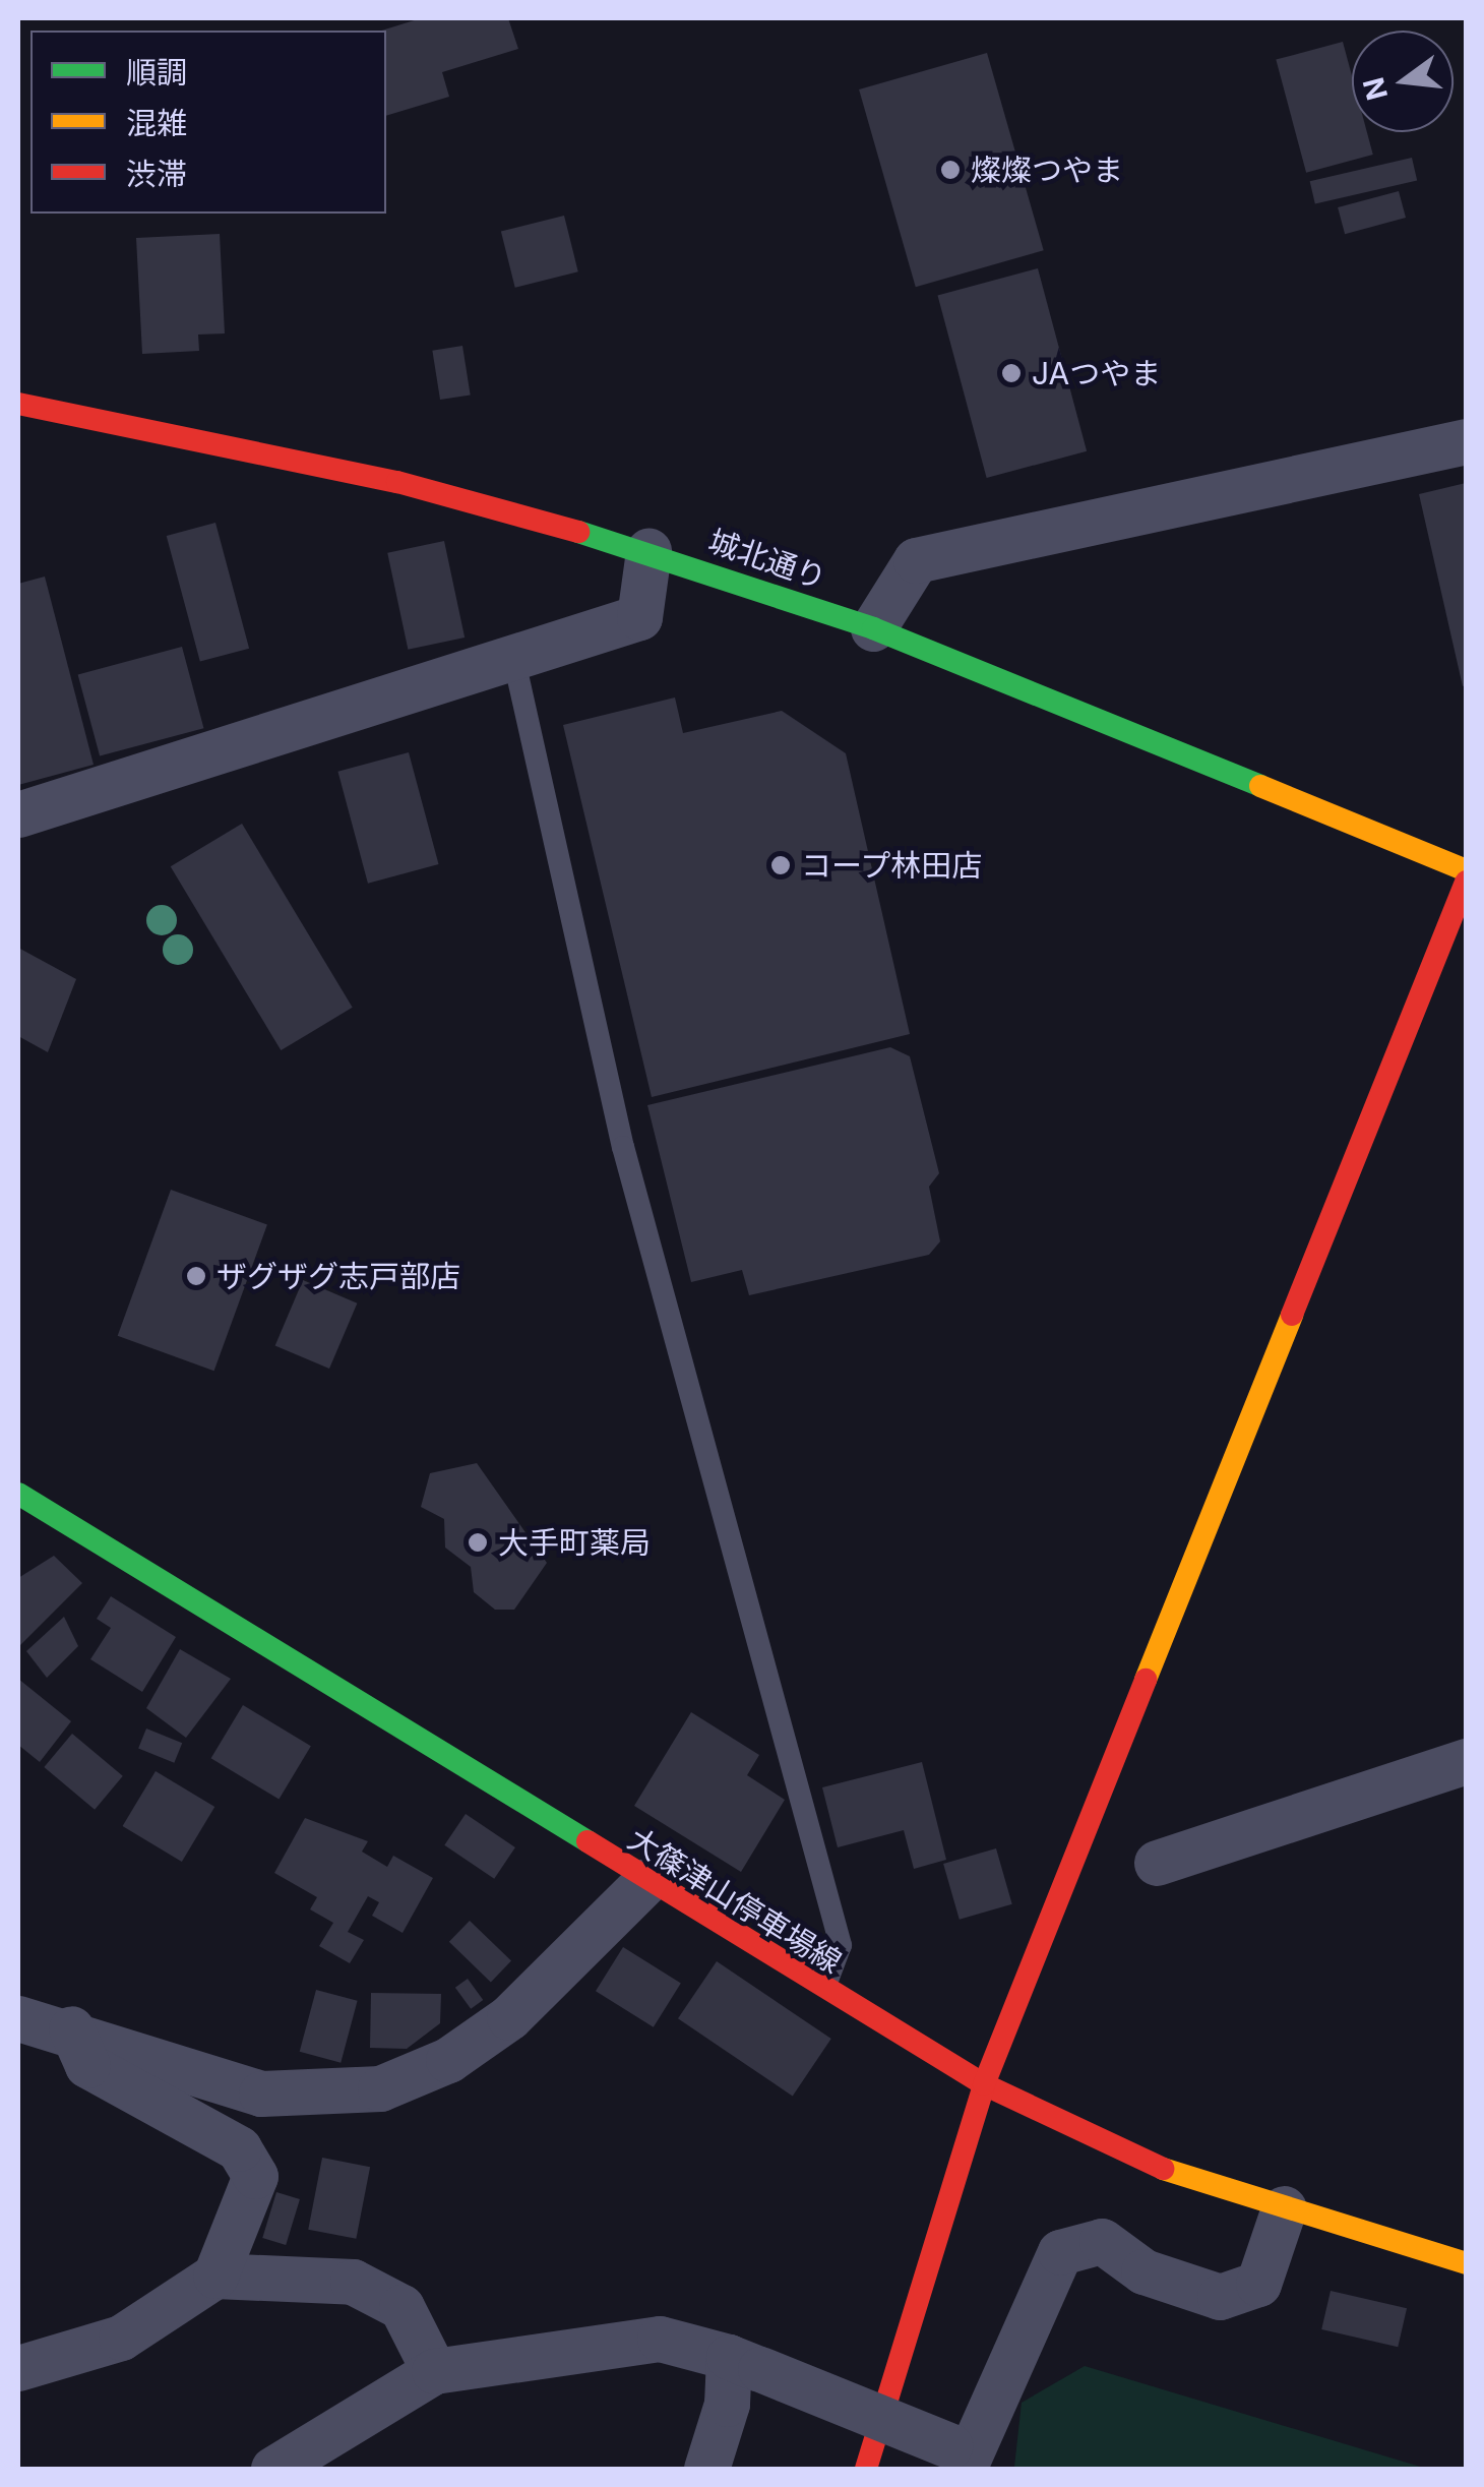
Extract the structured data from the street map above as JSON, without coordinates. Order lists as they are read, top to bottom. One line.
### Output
{"streets":{"street":["城北通り","大篠津山停車場線"]},"places":["燦燦つやま","JAつやま","コープ林田店","ザグザグ志戸部店","大手町薬局"],"legend":["順調","混雑","渋滞"],"north":"left"}
